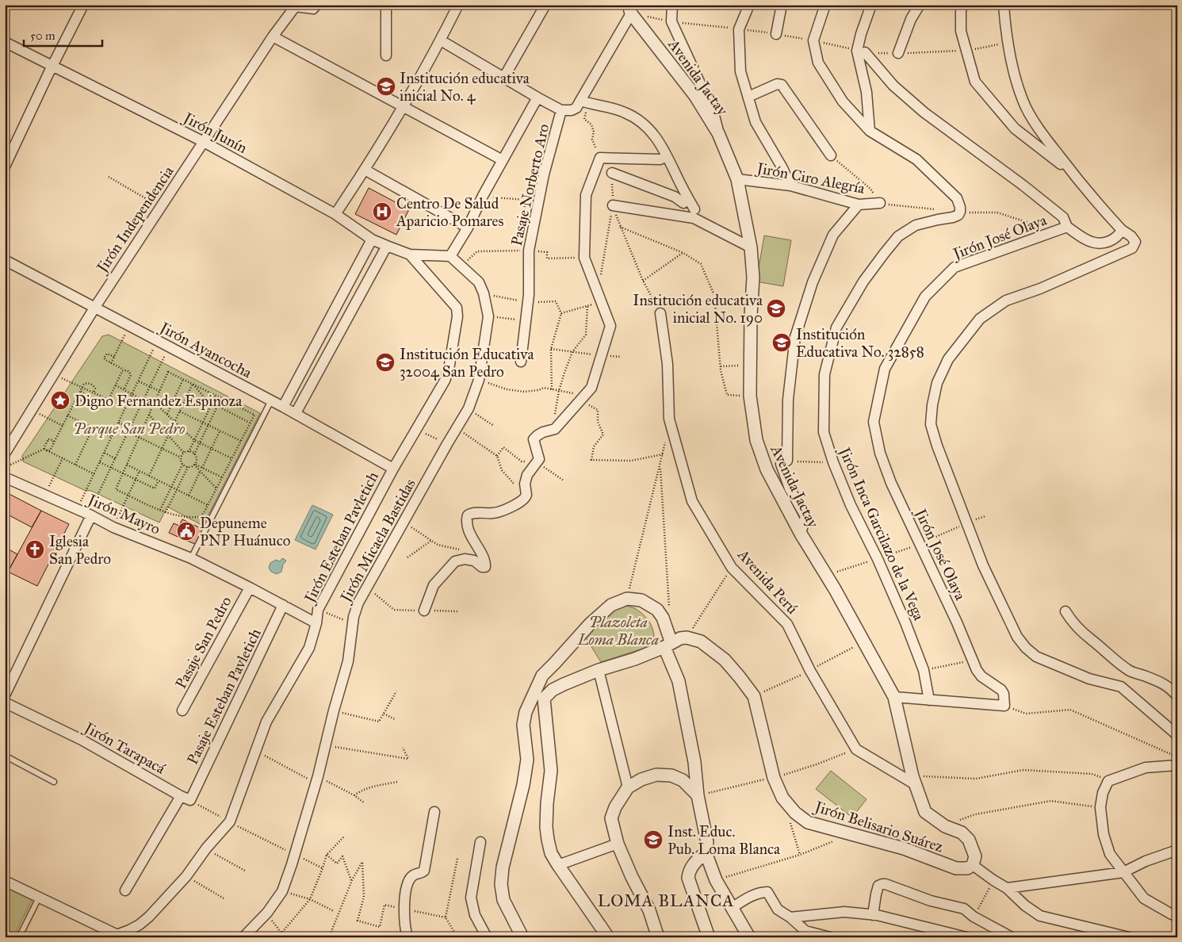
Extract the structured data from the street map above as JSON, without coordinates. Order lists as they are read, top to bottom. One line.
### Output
{"streets":{"street":["Avenida Jactay","Jirón Junín","Jirón Ciro Alegría","Pasaje Norberto Aro","Jirón Independencia","Jirón José Olaya","Jirón Ayancocha","Jirón Mayro","Jirón Inca Garcilazo de la Vega","Jirón Esteban Pavletich","Jirón Micaela Bastidas","Avenida Perú","Pasaje San Pedro","Pasaje Esteban Pavletich","Jirón Tarapacá","Jirón Belisario Suárez"]},"crossings":[["Avenida Jactay","Jirón Ciro Alegría"],["Avenida Jactay","Avenida Perú"],["Avenida Jactay","Jirón Belisario Suárez"],["Jirón Junín","Jirón Independencia"],["Jirón Junín","Jirón Esteban Pavletich"],["Jirón Independencia","Jirón Ayancocha"],["Jirón Ayancocha","Jirón Esteban Pavletich"],["Jirón Mayro","Jirón Esteban Pavletich"],["Jirón Mayro","Pasaje San Pedro"],["Jirón Mayro","Pasaje Esteban Pavletich"],["Pasaje Esteban Pavletich","Jirón Tarapacá"]],"districts":["LOMA BLANCA"],"parks":["Parque San Pedro","Plazoleta Loma Blanca"],"places":{"school or university":["Institución educativa inicial No. 4","Institución educativa inicial No. 190","Institución Educativa No. 32858","Institución Educativa 32004 San Pedro","Inst. Educ. Pub. Loma Blanca"],"hospital":["Centro De Salud Aparicio Pomares"],"place":["Digno Fernandez Espinoza"],"public building":["Depuneme PNP Huánuco"],"church":["Iglesia San Pedro"]},"scale_bar":"50 m"}
